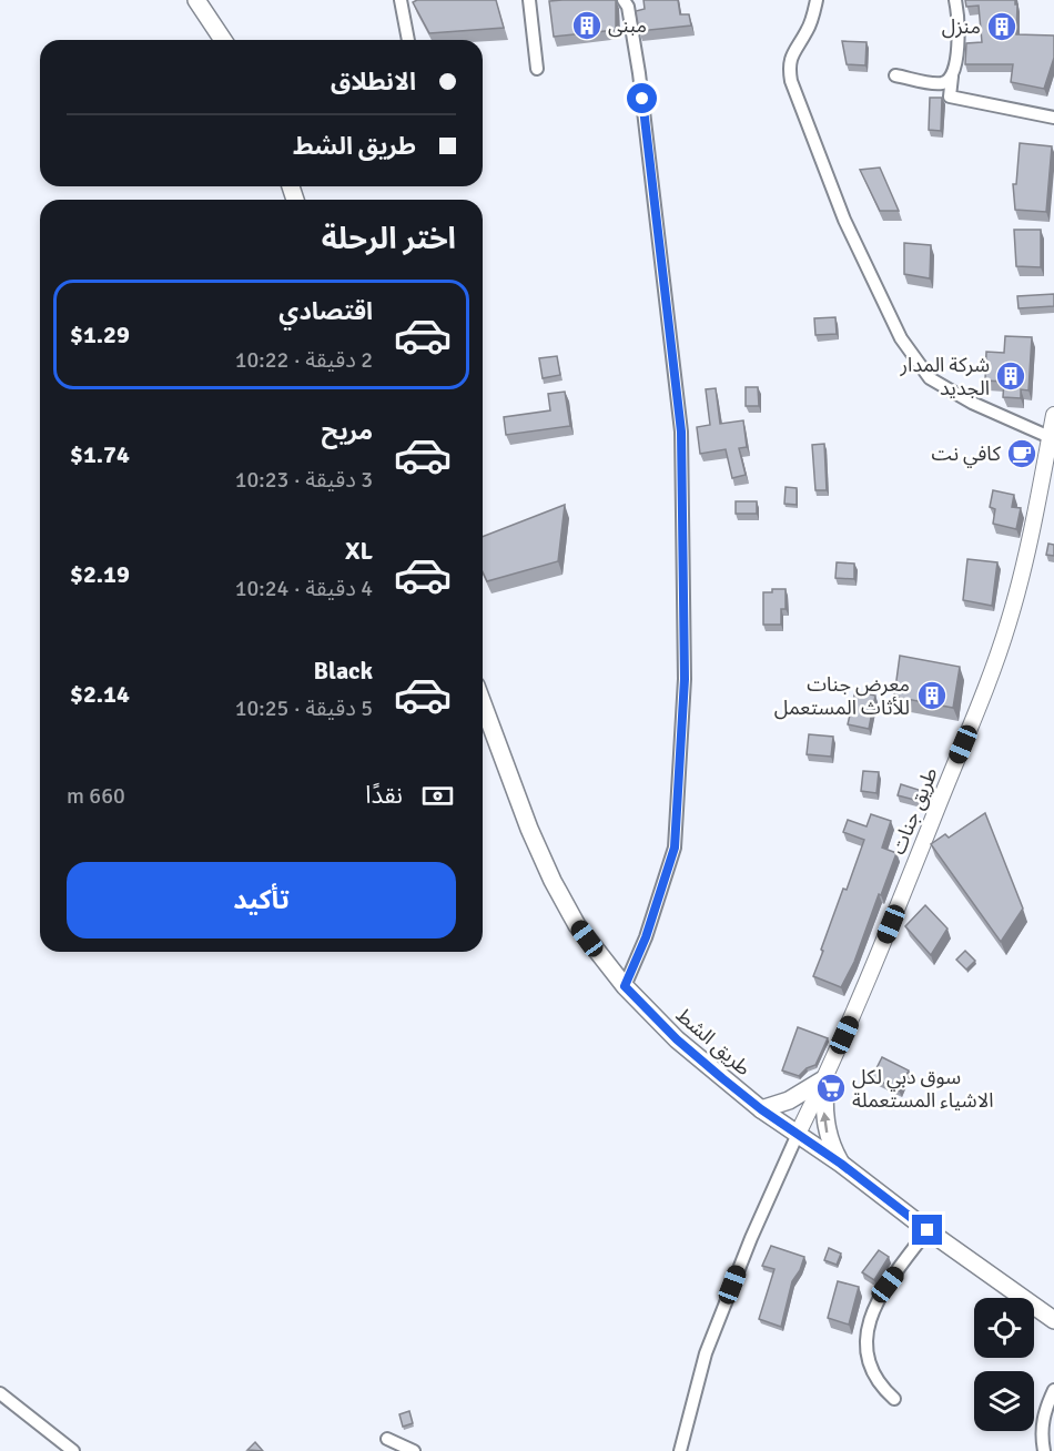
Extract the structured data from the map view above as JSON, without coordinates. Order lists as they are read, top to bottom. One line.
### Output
{"streets":{"main road":["طريق الشط"],"street":["طريق جنات"]},"crossings":[["طريق جنات","طريق الشط"]],"places":{"building":["مبنى","منزل","شركة المدار الجديد","معرض جنات للأثاث المستعمل"],"cafe":["كافي نت"],"supermarket":["سوق دبي لكل الاشياء المستعملة"]},"page":{"banner":["الانطلاق","طريق الشط"],"heading":"اختر الرحلة","list":[{"name":"اقتصادي","note":"2 دقيقة · 10:22","value":"$1.29"},{"name":"مريح","note":"3 دقيقة · 10:23","value":"$1.74"},{"name":"XL","note":"4 دقيقة · 10:24","value":"$2.19"},{"name":"Black","note":"5 دقيقة · 10:25","value":"$2.14"}],"pay":["نقدًا","660 m"],"buttons":"تأكيد"}}
